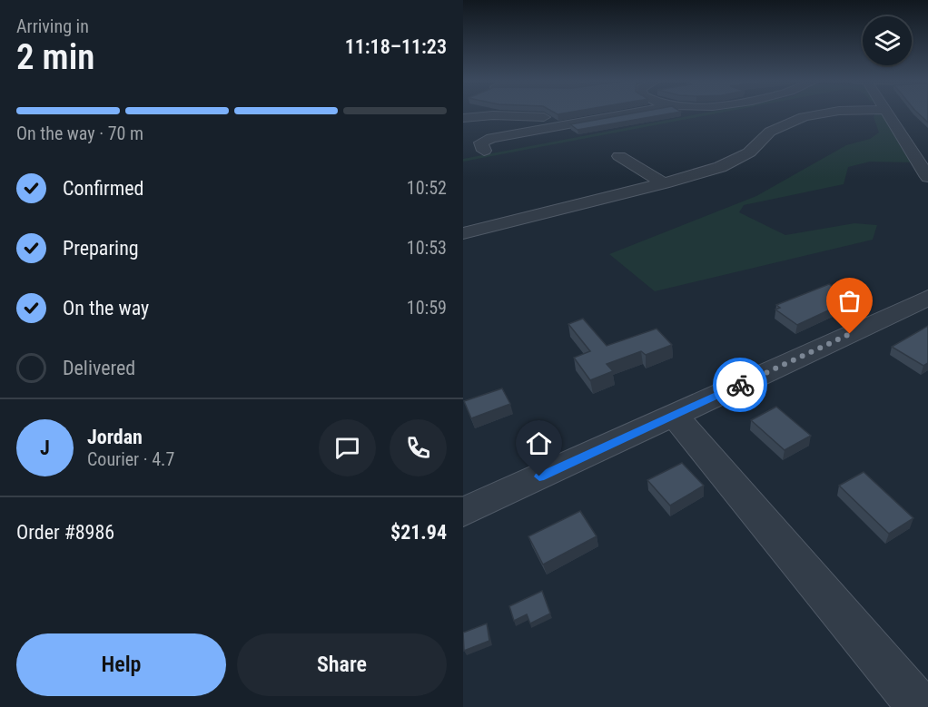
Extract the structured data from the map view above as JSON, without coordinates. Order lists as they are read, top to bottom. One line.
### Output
{"page":{"heading":["2 min","Arriving in","11:18–11:23"],"panel":["Jordan","Courier · 4.7","Order #8986","$21.94"],"bar":"On the way · 70 m","list":[["Confirmed","10:52"],["Preparing","10:53"],["On the way","10:59"],"Delivered"],"round":"J","buttons":["Help","Share"]}}
